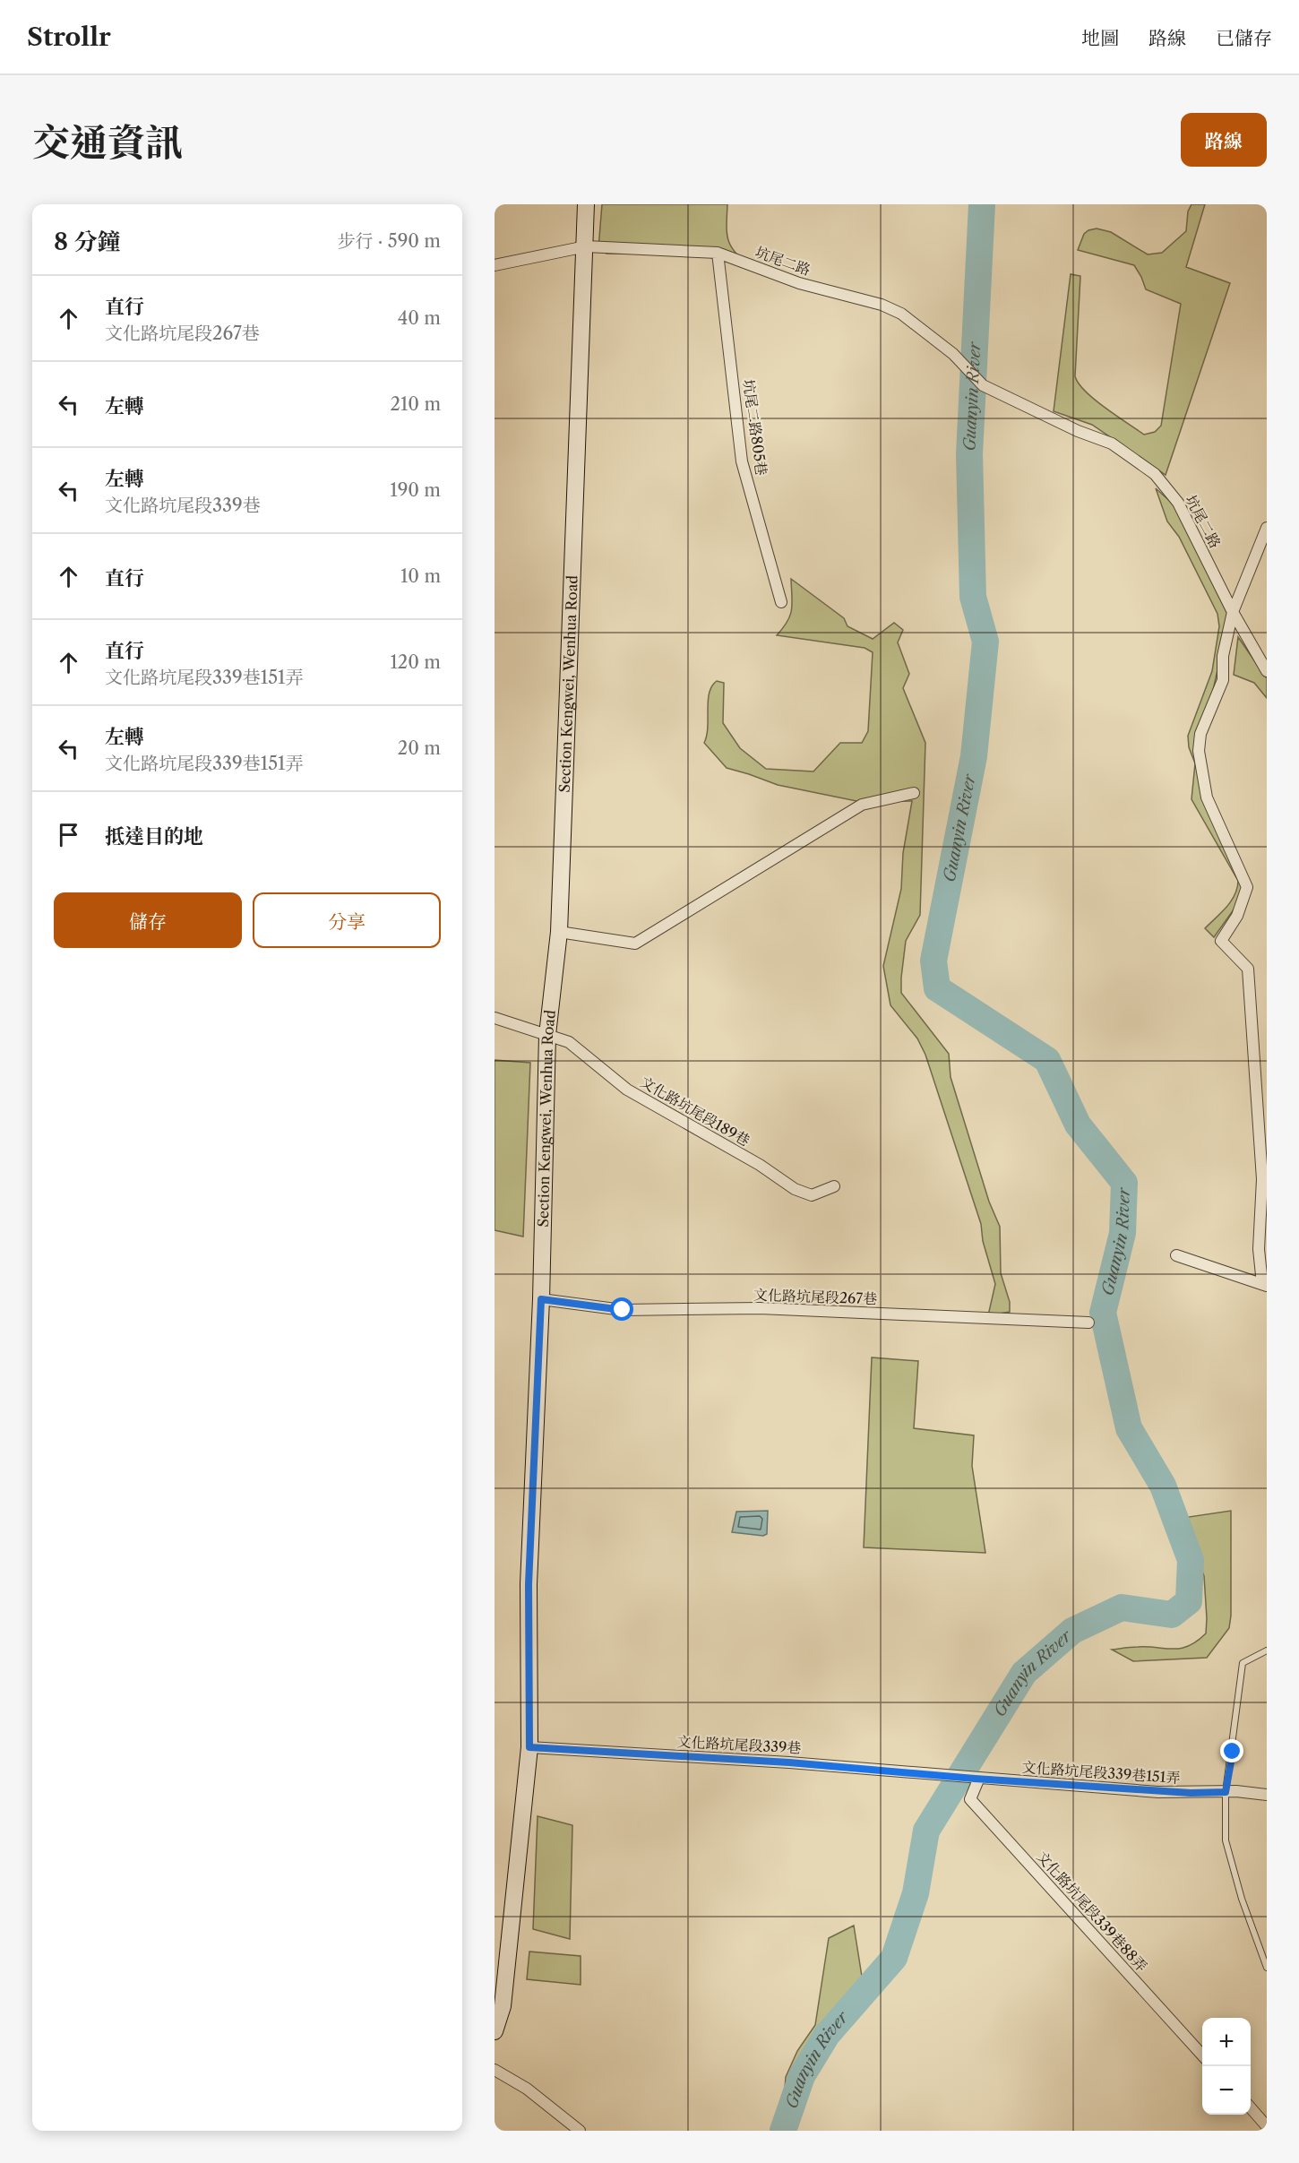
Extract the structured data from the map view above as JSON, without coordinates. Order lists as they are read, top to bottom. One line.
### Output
{"streets":{"main road":["Section Kengwei, Wenhua Road"],"street":["坑尾二路","坑尾二路805巷","文化路坑尾段189巷","文化路坑尾段267巷","文化路坑尾段339巷","文化路坑尾段339巷151弄","文化路坑尾段339巷88弄"]},"crossings":[["坑尾二路","坑尾二路805巷"],["坑尾二路","Section Kengwei, Wenhua Road"],["Section Kengwei, Wenhua Road","文化路坑尾段189巷"],["Section Kengwei, Wenhua Road","文化路坑尾段267巷"],["Section Kengwei, Wenhua Road","文化路坑尾段339巷"],["文化路坑尾段339巷","文化路坑尾段339巷151弄"],["文化路坑尾段339巷","文化路坑尾段339巷88弄"],["文化路坑尾段339巷151弄","文化路坑尾段339巷88弄"]],"water":["Guanyin River"],"page":{"header":"Strollr","nav":["地圖","路線","已儲存"],"title":"交通資訊","buttons":["路線",["儲存","分享"]],"heading":["8 分鐘","步行 · 590 m"],"list":[["直行","文化路坑尾段267巷","40 m"],["左轉","210 m"],["左轉","文化路坑尾段339巷","190 m"],["直行","10 m"],["直行","文化路坑尾段339巷151弄","120 m"],["左轉","文化路坑尾段339巷151弄","20 m"],"抵達目的地"],"map_buttons":["+","−"]}}
